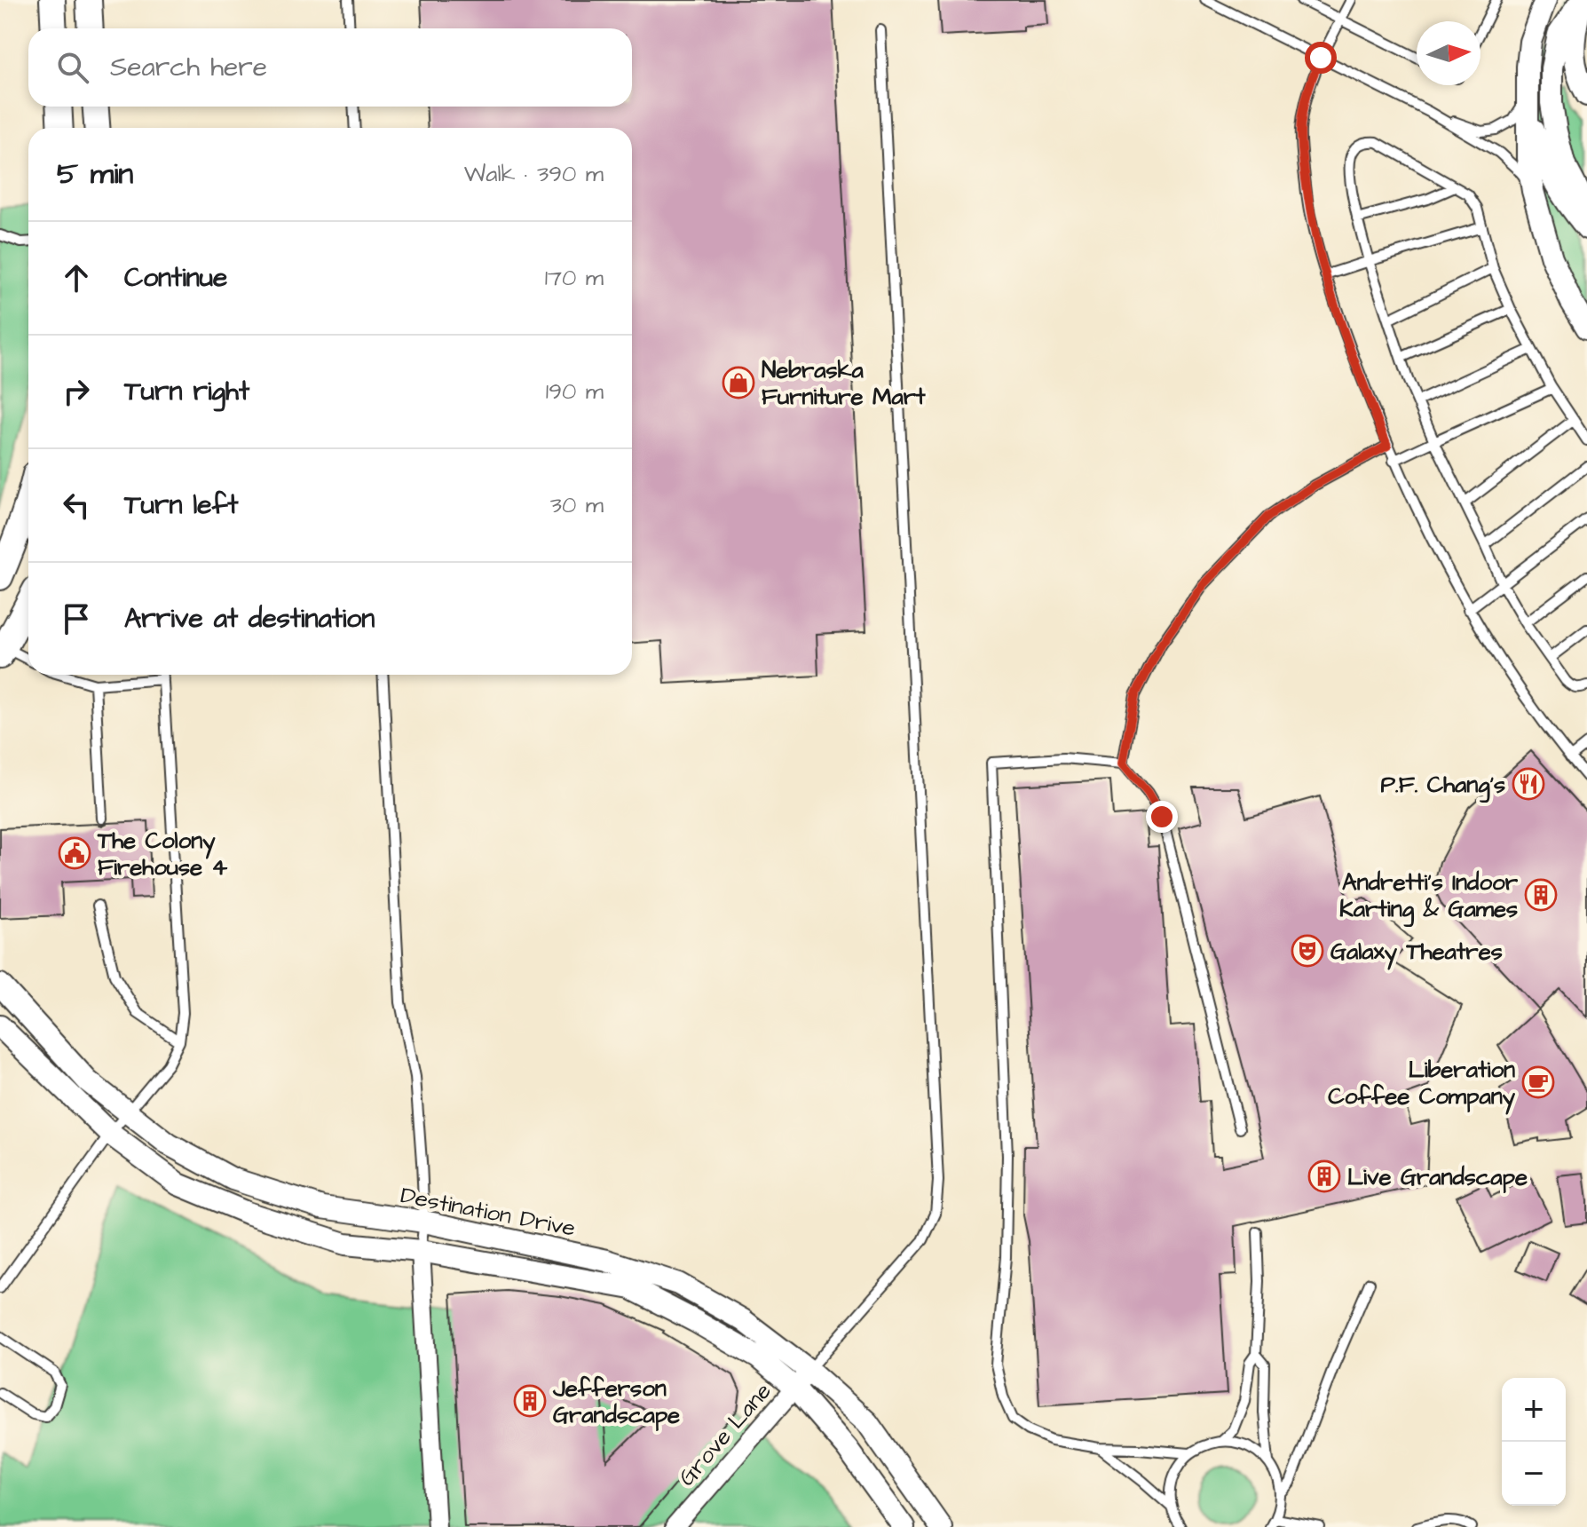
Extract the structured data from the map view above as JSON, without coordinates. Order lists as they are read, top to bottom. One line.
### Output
{"streets":{"street":["Destination Drive","Grove Lane"]},"crossings":[["Destination Drive","Grove Lane"]],"places":{"shop":["Nebraska Furniture Mart"],"restaurant":["P.F. Chang's"],"public building":["The Colony Firehouse 4"],"building":["Andretti's Indoor Karting & Games","Live Grandscape","Jefferson Grandscape"],"theatre":["Galaxy Theatres"],"cafe":["Liberation Coffee Company"]},"north":"right","page":{"search":"Search here","heading":["5 min","Walk · 390 m"],"list":[["Continue","170 m"],["Turn right","190 m"],["Turn left","30 m"],"Arrive at destination"],"map_buttons":["+","−"]}}
